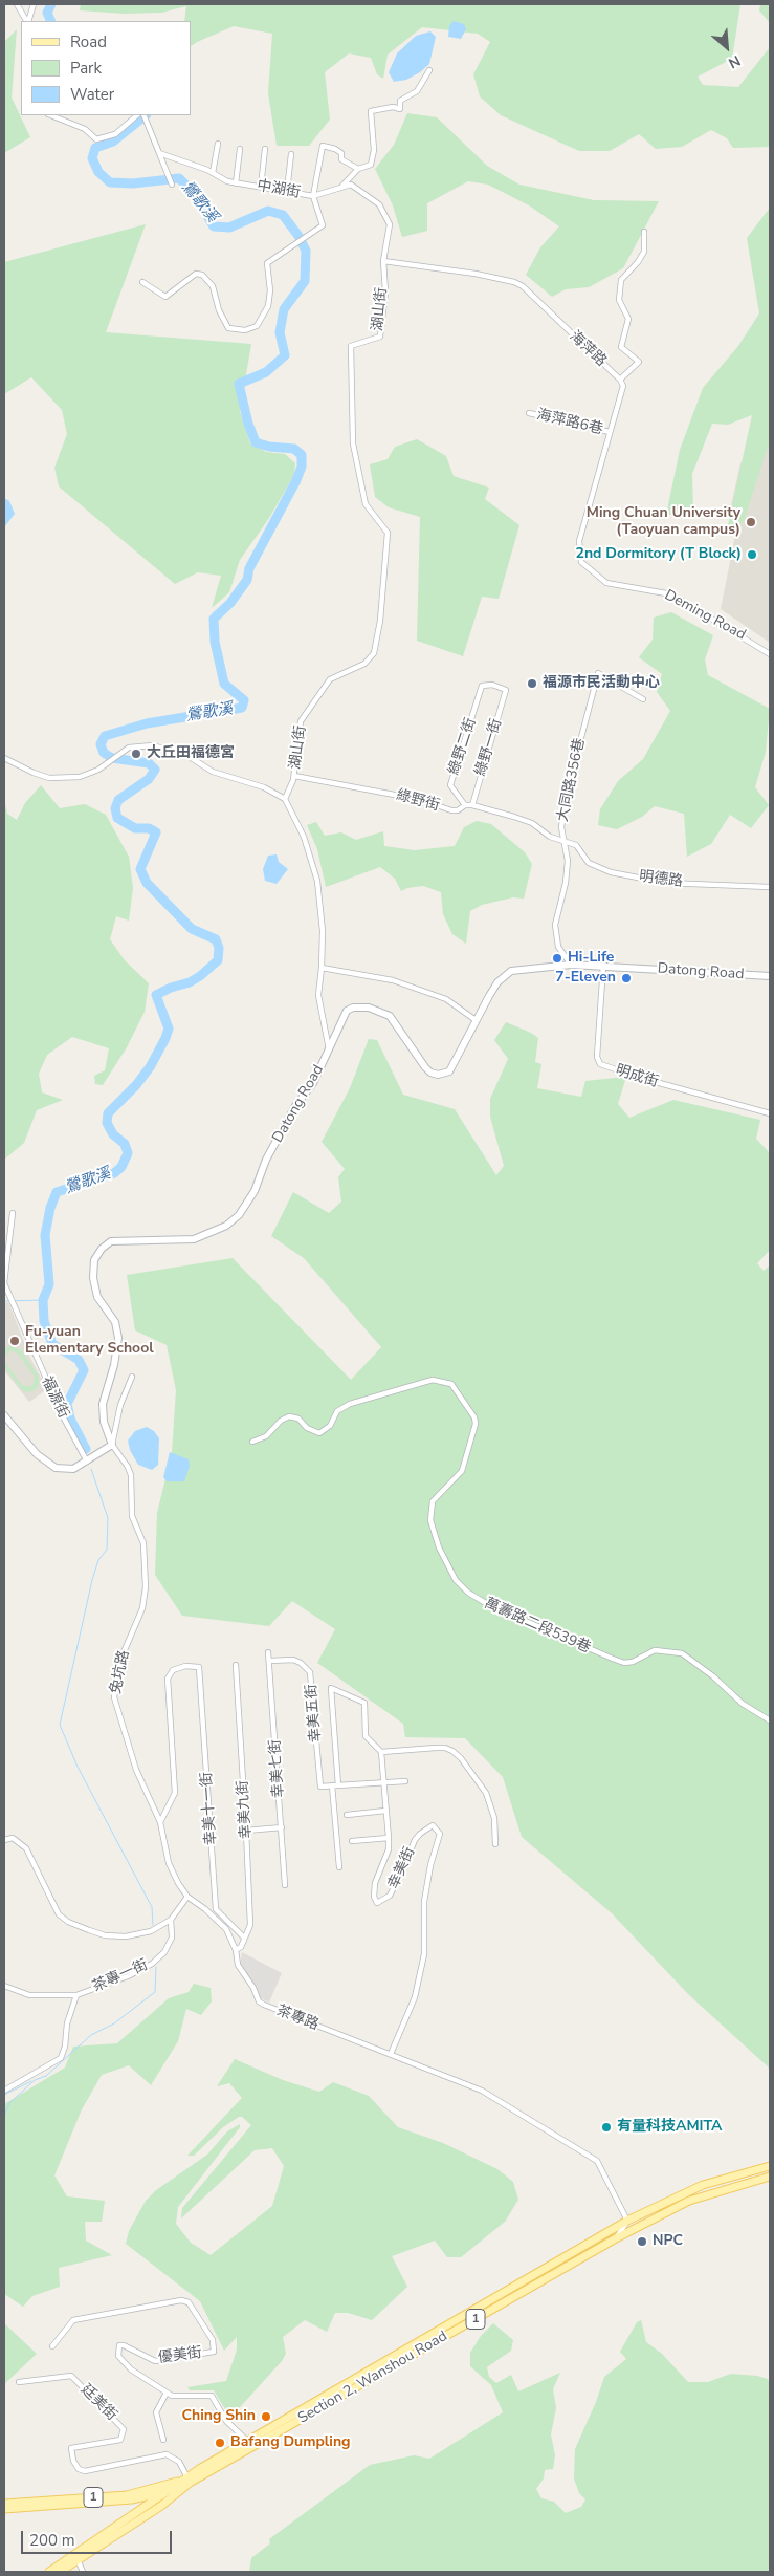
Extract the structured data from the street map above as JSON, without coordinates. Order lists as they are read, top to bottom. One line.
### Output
{"streets":{"main road":["1","Section 2, Wanshou Road"],"street":["中湖街","湖山街","海萍路","海萍路6巷","Deming Road","綠野二街","綠野一街","大同路356巷","綠野街","明德路","Datong Road","明成街","福源街","萬壽路二段539巷","兔坑路","幸美五街","幸美七街","幸美十一街","幸美九街","幸美街","茶專一街","茶專路","優美街","廷美街"]},"crossings":[["湖山街","海萍路"],["湖山街","綠野街"],["海萍路6巷","Deming Road"],["綠野二街","綠野一街"],["綠野二街","綠野街"],["綠野一街","綠野街"],["大同路356巷","綠野街"],["大同路356巷","明德路"],["大同路356巷","Datong Road"],["綠野街","明德路"],["Datong Road","明成街"],["Datong Road","兔坑路"],["兔坑路","幸美十一街"],["兔坑路","茶專路"],["幸美五街","幸美七街"],["幸美十一街","幸美九街"],["幸美九街","茶專路"],["幸美街","茶專路"],["茶專路","Section 2, Wanshou Road"],["1","Section 2, Wanshou Road"],["1","廷美街"],["優美街","Section 2, Wanshou Road"],["Section 2, Wanshou Road","廷美街"]],"water":["鶯歌溪"],"places":["Ming Chuan University (Taoyuan campus)","2nd Dormitory (T Block)","福源市民活動中心","大丘田福德宮","Hi-Life","7-Eleven","Fu-yuan Elementary School","有量科技AMITA","NPC","Ching Shin","Bafang Dumpling"],"legend":["Road","Park","Water"],"scale_bar":"200 m","north":"bottom right"}
